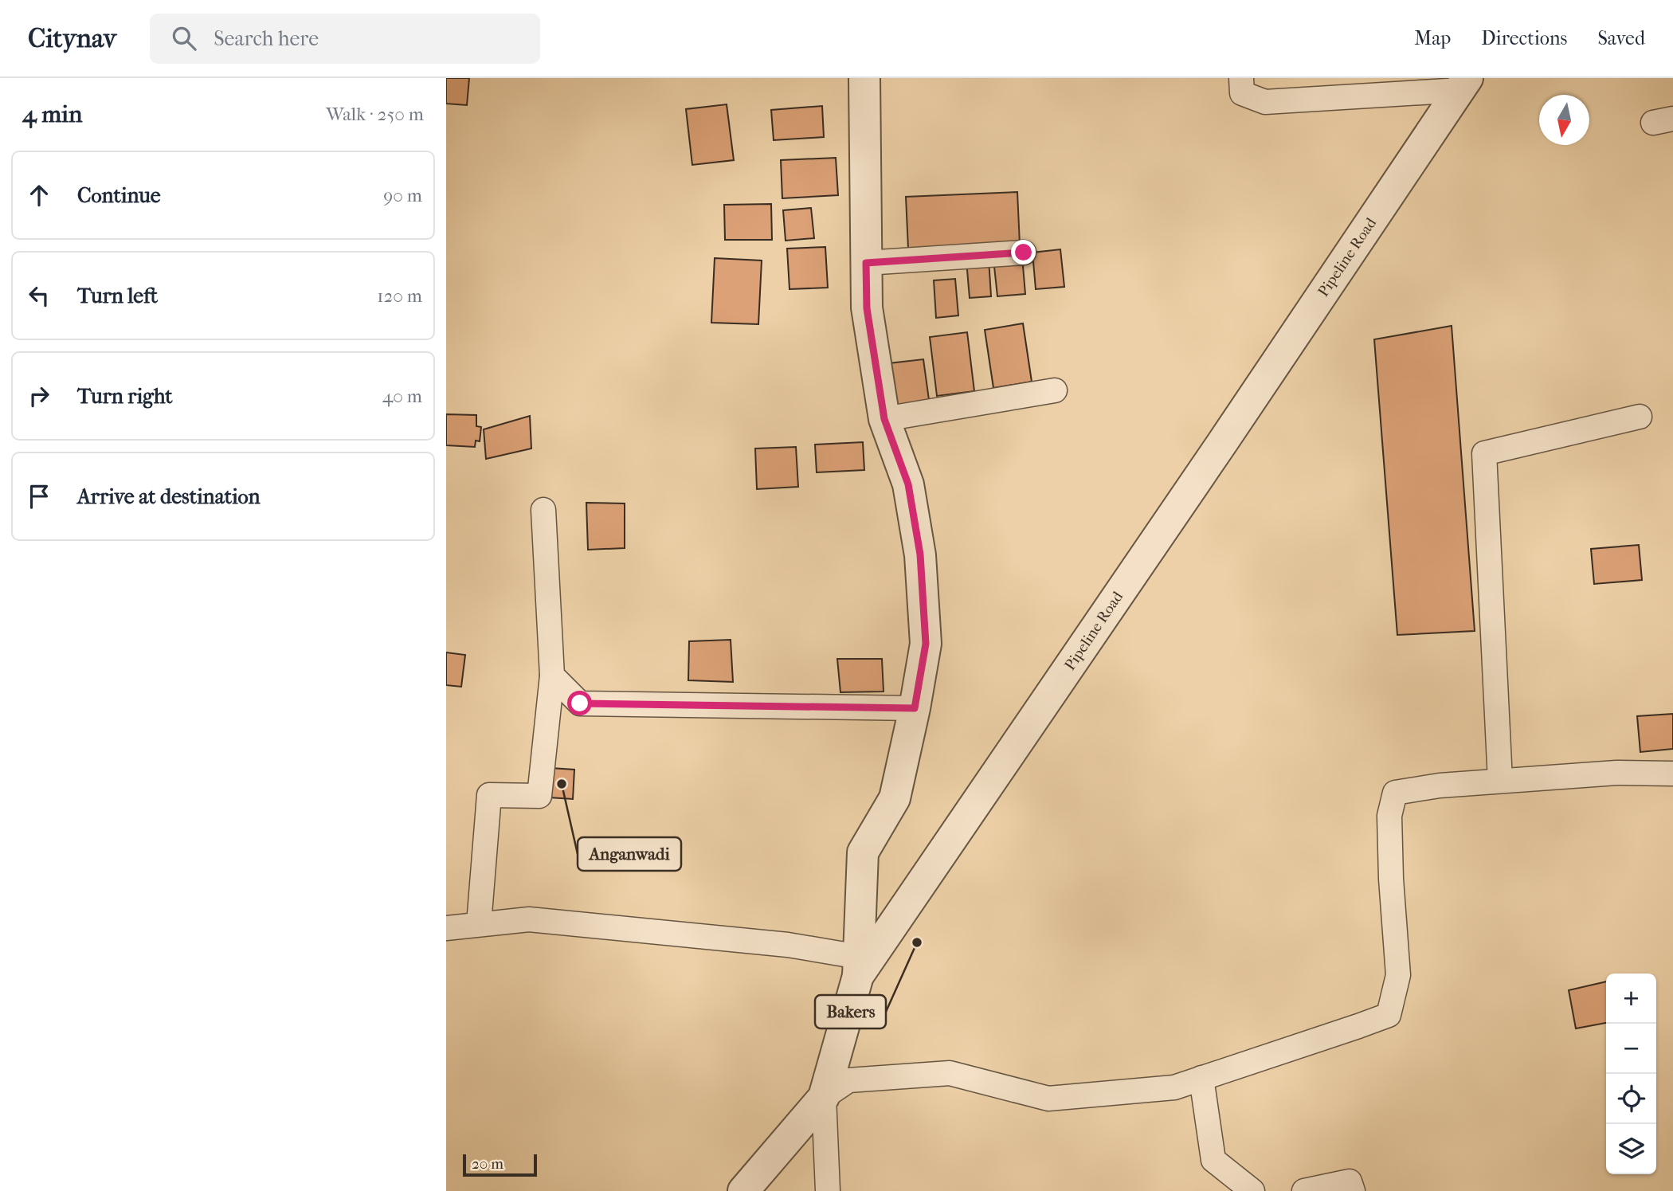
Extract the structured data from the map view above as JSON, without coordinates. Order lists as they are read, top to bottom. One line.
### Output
{"streets":{"street":["Pipeline Road"]},"places":["Anganwadi","Bakers"],"scale_bar":"20 m","north":"bottom","page":{"header":"Citynav","search":"Search here","nav":["Map","Directions","Saved"],"heading":["4 min","Walk · 250 m"],"list":[["Continue","90 m"],["Turn left","120 m"],["Turn right","40 m"],"Arrive at destination"],"map_buttons":["+","−"],"scale":"20 m"}}
